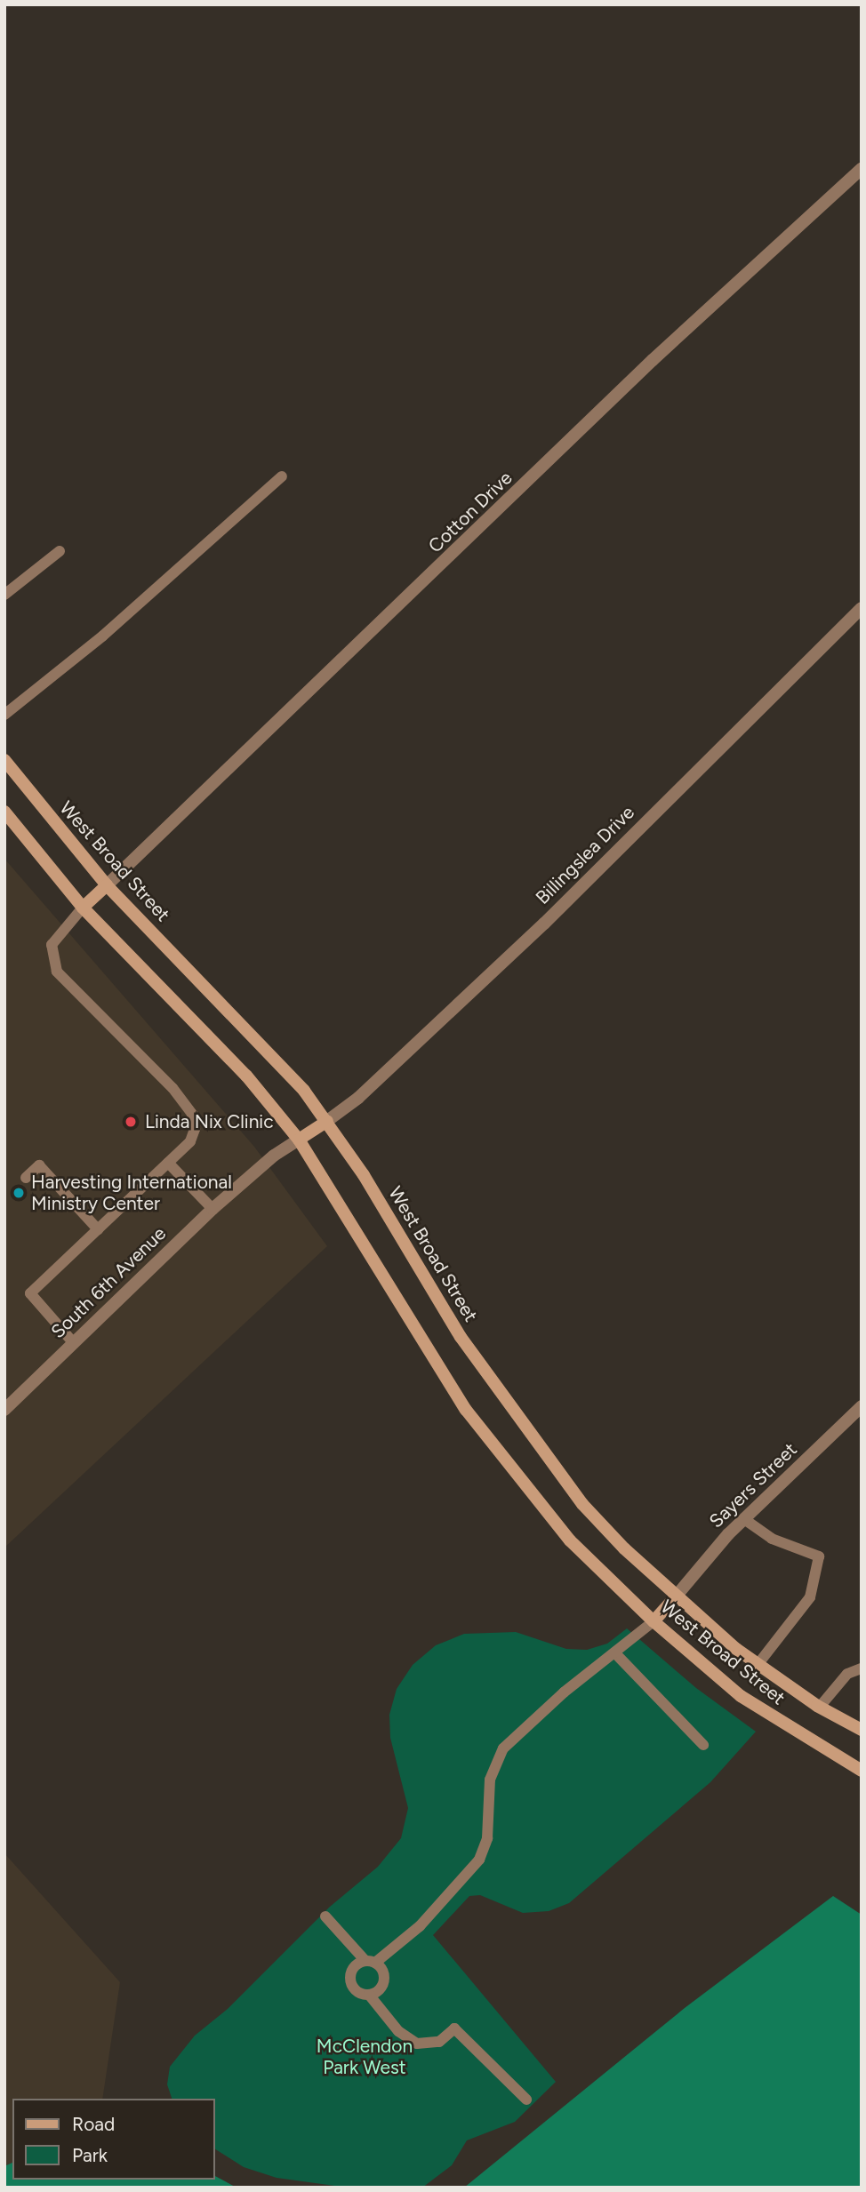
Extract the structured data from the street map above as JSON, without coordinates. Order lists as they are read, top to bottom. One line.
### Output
{"streets":{"main road":["West Broad Street"],"street":["Cotton Drive","Billingslea Drive","South 6th Avenue","Sayers Street"]},"crossings":[["Cotton Drive","West Broad Street"],["Billingslea Drive","West Broad Street"],["West Broad Street","South 6th Avenue"],["West Broad Street","Sayers Street"]],"parks":["McClendon Park West"],"places":["Linda Nix Clinic","Harvesting International Ministry Center"],"legend":["Road","Park"]}
